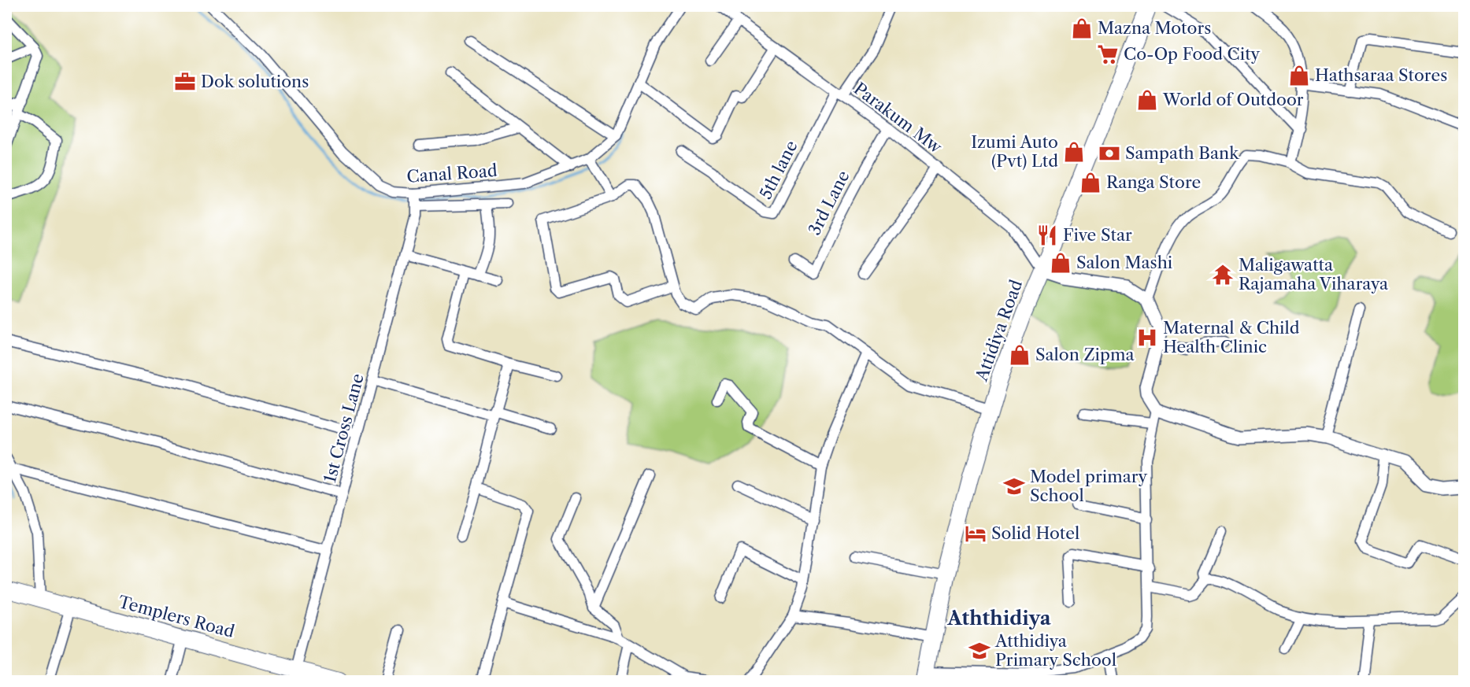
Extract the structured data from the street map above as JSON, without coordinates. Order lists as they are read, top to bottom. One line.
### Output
{"streets":{"main road":["Attidiya Road","Templers Road"],"street":["Parakum Mw","5th lane","Canal Road","3rd Lane","1st Cross Lane"]},"crossings":[["Parakum Mw","5th lane"],["Parakum Mw","3rd Lane"],["Parakum Mw","Attidiya Road"],["Canal Road","1st Cross Lane"],["1st Cross Lane","Templers Road"]],"districts":["Aththidiya"],"places":{"shop":["Mazna Motors","Hathsaraa Stores","World of Outdoor","Izumi Auto (Pvt) Ltd","Ranga Store","Salon Mashi","Salon Zipma"],"supermarket":["Co-Op Food City"],"office":["Dok solutions"],"bank":["Sampath Bank"],"restaurant":["Five Star"],"temple":["Maligawatta Rajamaha Viharaya"],"hospital":["Maternal & Child Health Clinic"],"school or university":["Model primary School","Atthidiya Primary School"],"hotel":["Solid Hotel"]}}
